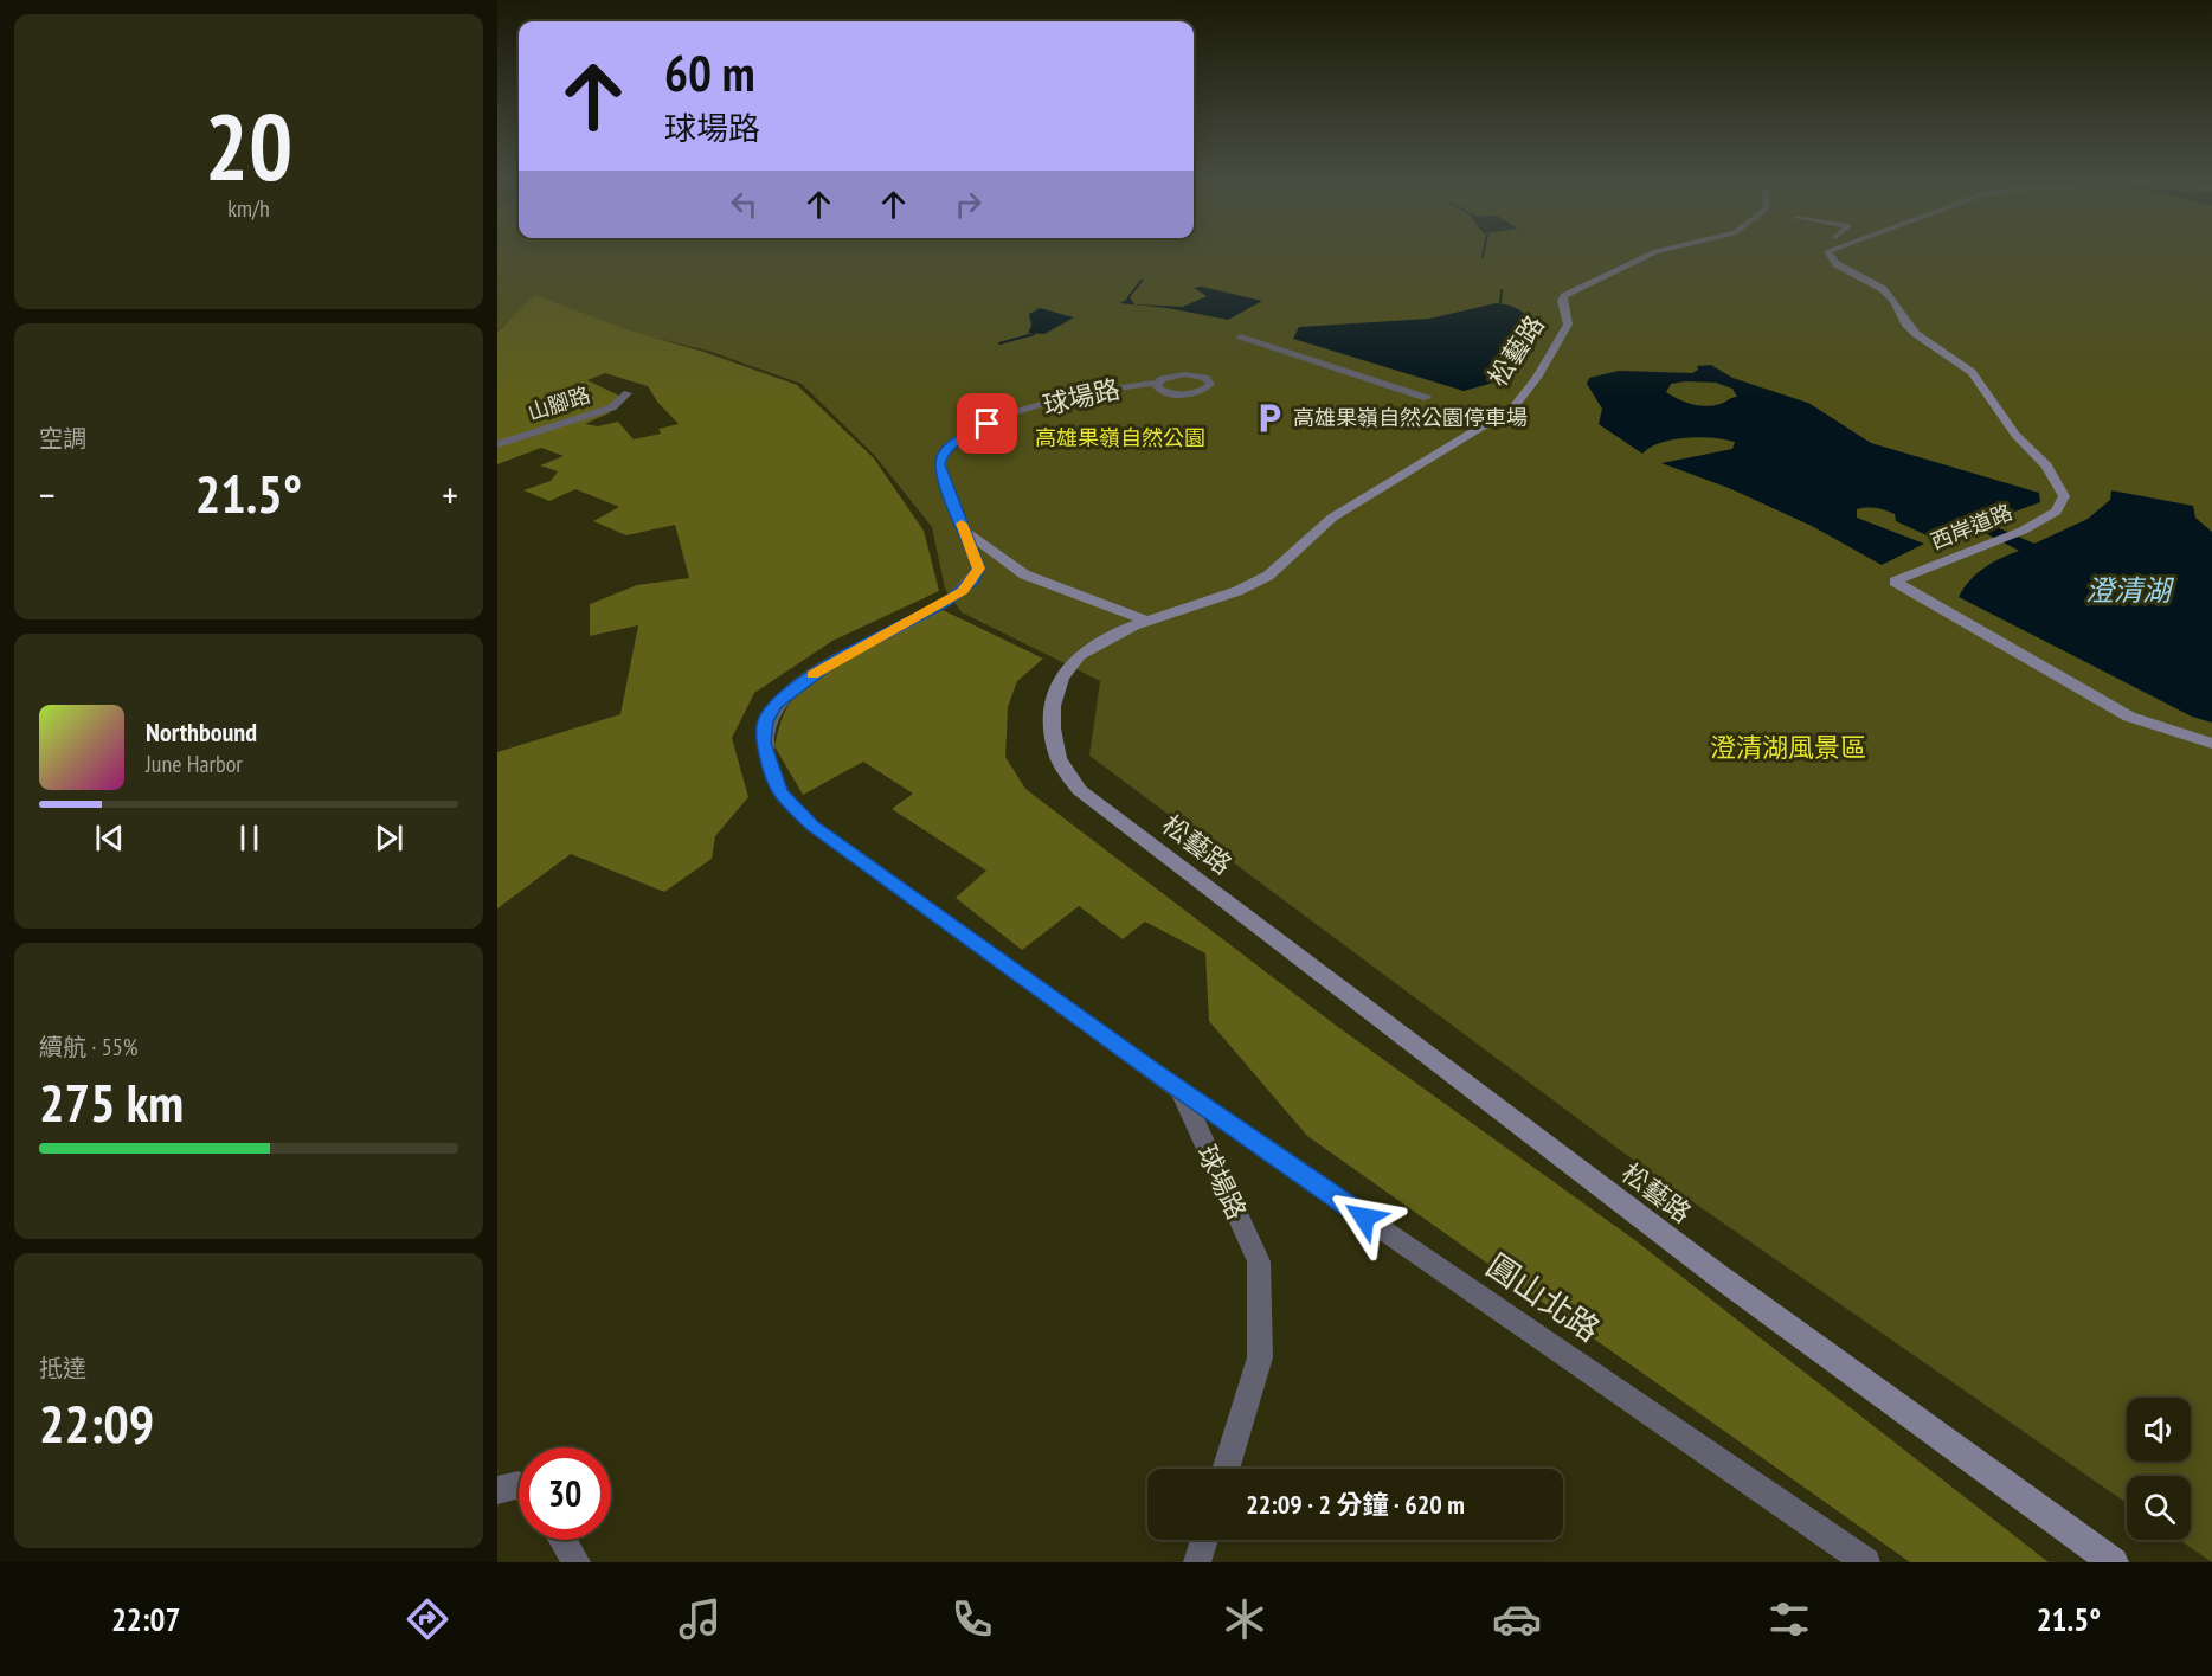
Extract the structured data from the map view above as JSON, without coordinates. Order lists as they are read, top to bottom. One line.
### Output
{"streets":{"street":["松藝路","球場路","山腳路","西岸道路","圓山北路"]},"crossings":[["球場路","圓山北路"]],"water":["澄清湖"],"parks":["高雄果嶺自然公園","澄清湖風景區"],"places":{"parking":["高雄果嶺自然公園停車場"]},"page":{"tile":[["20","km/h"],"空調",["續航 · 55%","275 km"],["抵達","22:09"]],"turn":["60 m","球場路"],"heat":["−","21.5°","+"],"song":["Northbound","June Harbor"],"limit":"30","trip":"22:09 · 2 分鐘 · 620 m","tabs":["22:07","21.5°"]}}
